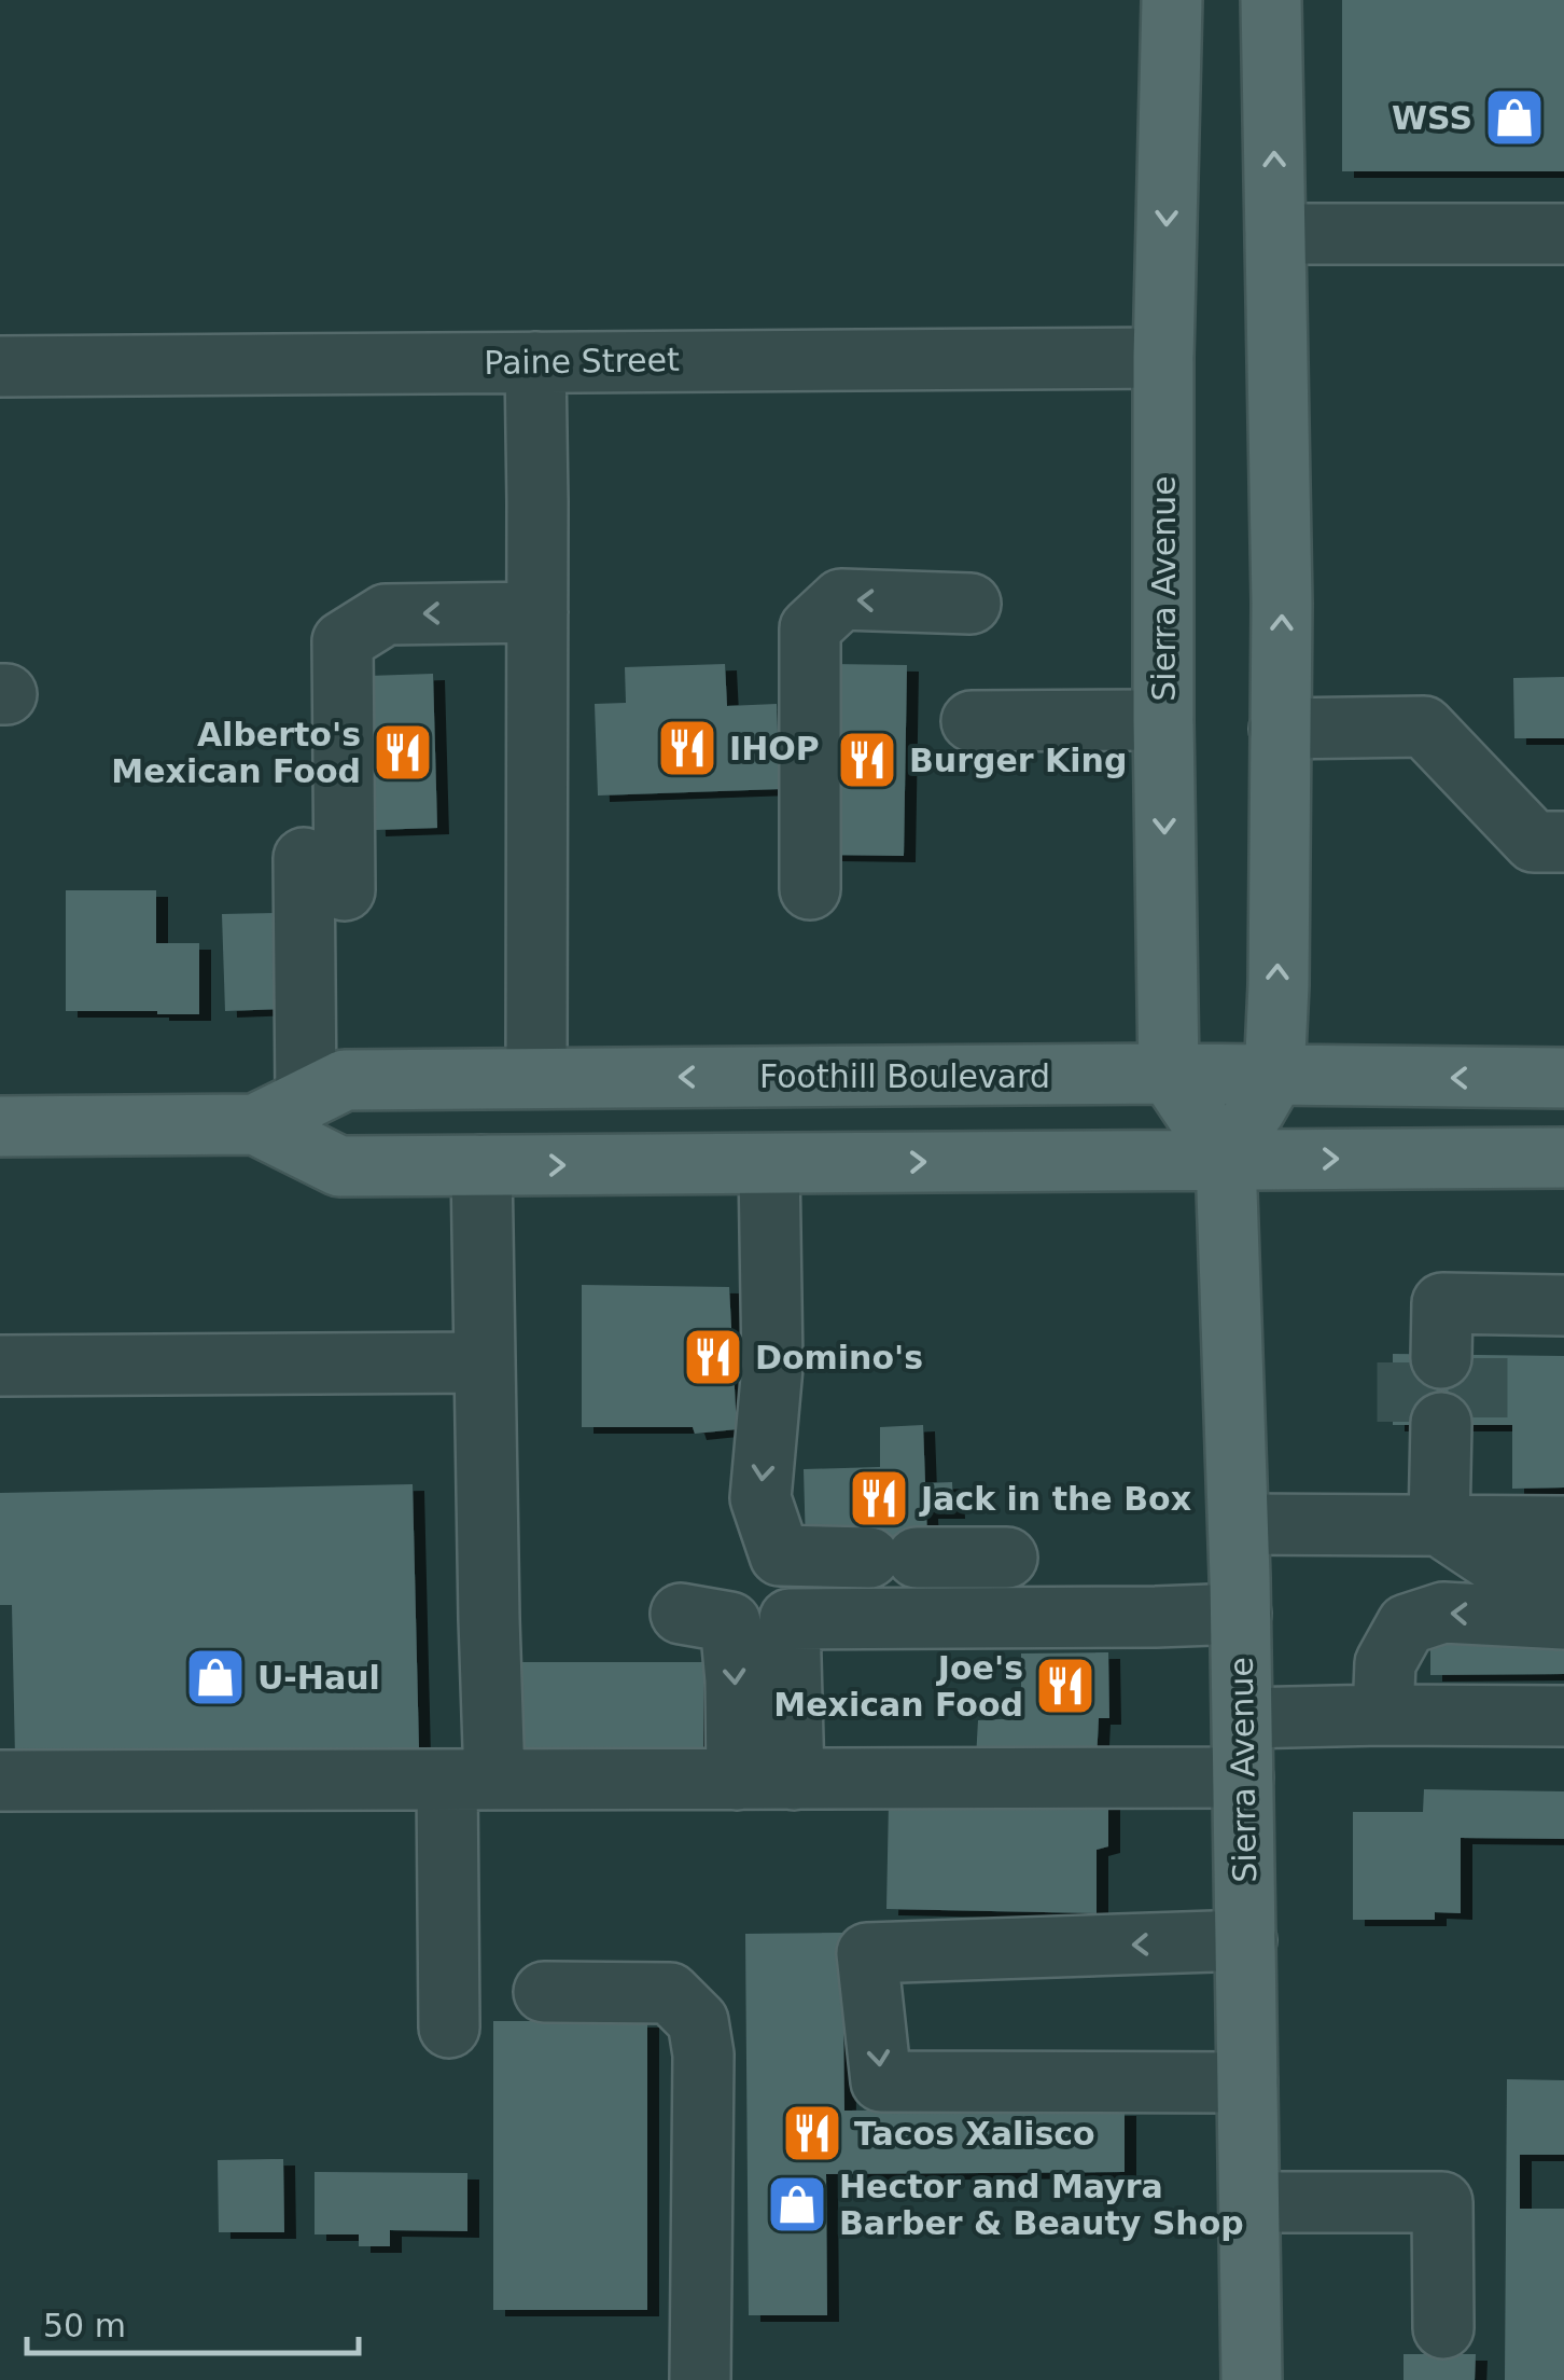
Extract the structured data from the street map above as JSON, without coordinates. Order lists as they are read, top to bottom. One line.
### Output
{"streets":{"main road":["Sierra Avenue","Foothill Boulevard"],"street":["Paine Street"]},"crossings":[["Paine Street","Sierra Avenue"],["Sierra Avenue","Foothill Boulevard"]],"places":{"shop":["WSS","U-Haul","Hector and Mayra Barber & Beauty Shop"],"restaurant":["IHOP","Alberto's Mexican Food","Burger King","Domino's","Jack in the Box","Joe's Mexican Food","Tacos Xalisco"]},"scale_bar":"50 m"}
